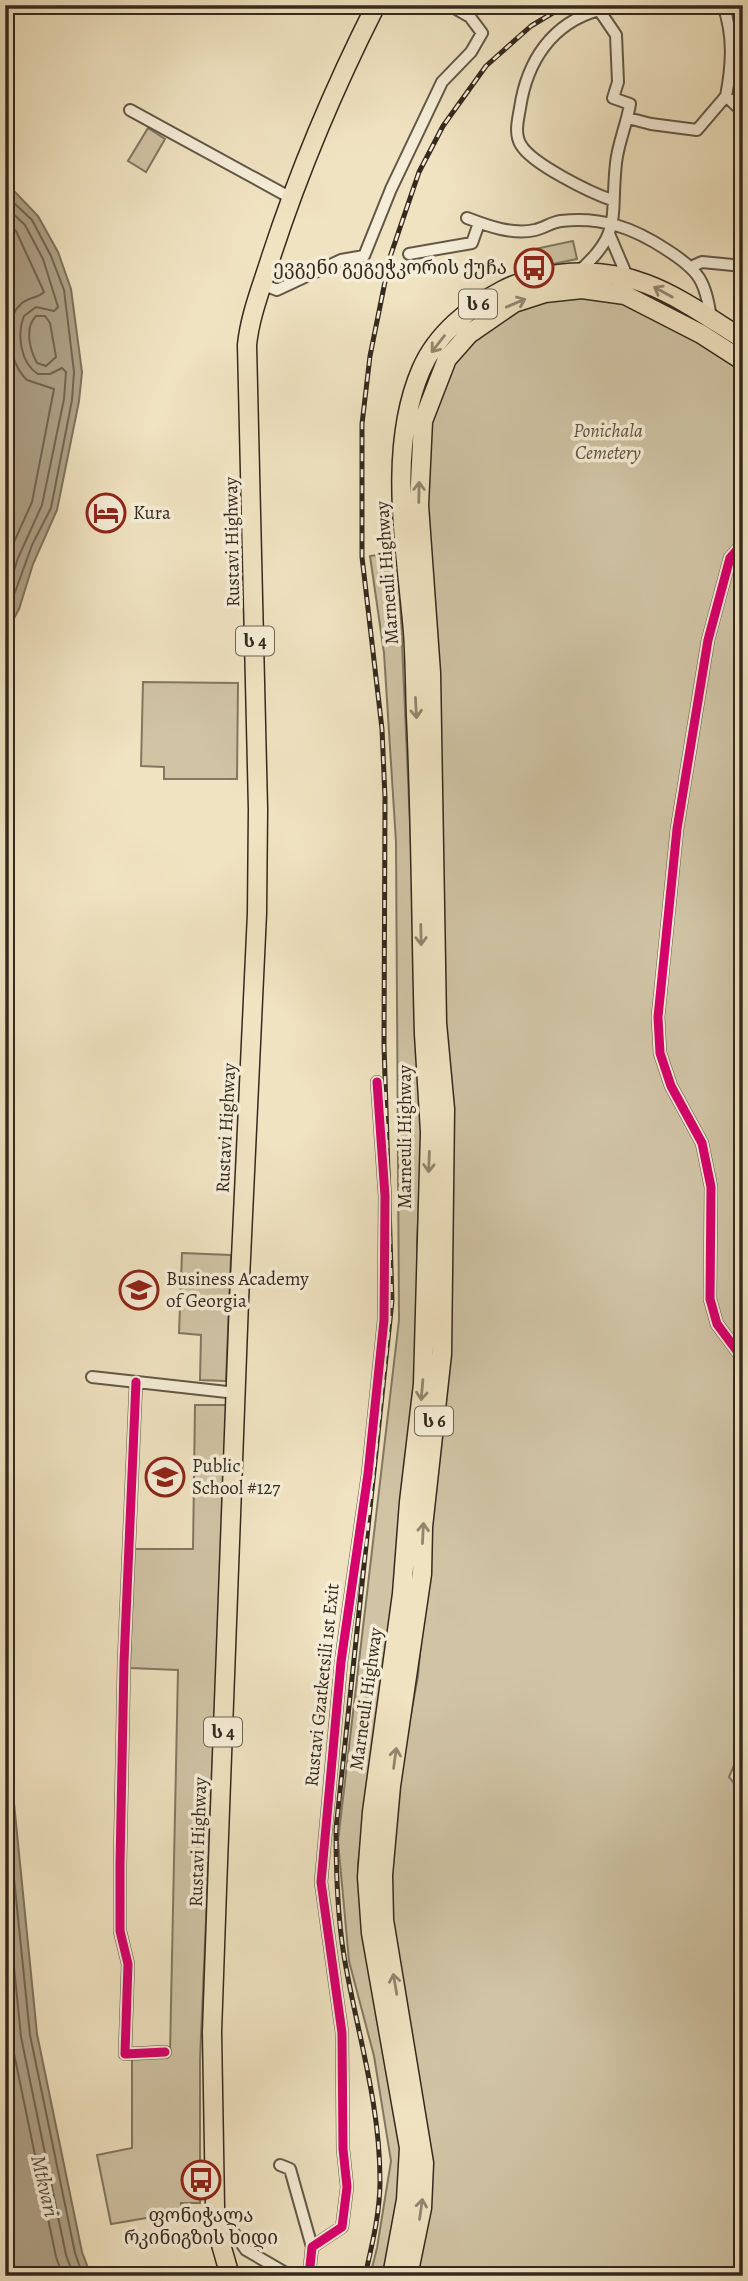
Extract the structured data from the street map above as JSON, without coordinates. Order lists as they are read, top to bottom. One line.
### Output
{"streets":{"highway":["ს 6","Rustavi Highway","Marneuli Highway","ს 4"],"street":["Rustavi Gzatketsili 1st Exit"]},"water":["Mtkvari"],"parks":["Ponichala Cemetery"],"places":{"bus stop":["ევგენი გეგეჭკორის ქუჩა","ფონიჭალა რკინიგზის ხიდი"],"hotel":["Kura"],"school or university":["Business Academy of Georgia","Public School #127"]}}
